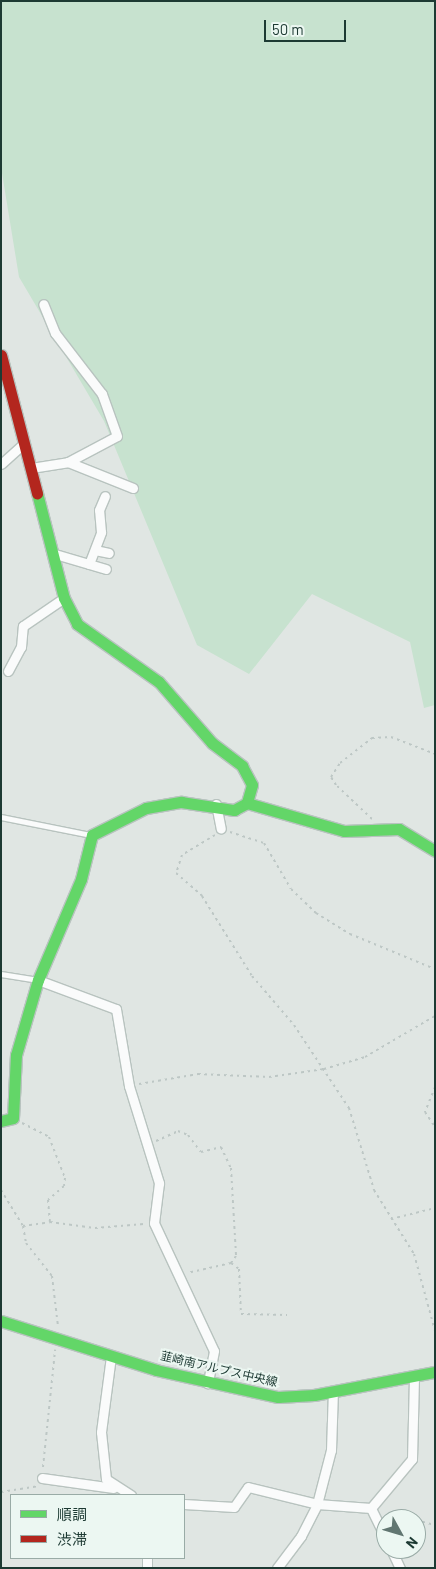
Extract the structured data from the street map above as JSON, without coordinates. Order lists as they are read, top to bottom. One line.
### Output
{"streets":{"street":["韮崎南アルプス中央線"]},"legend":["順調","渋滞"],"scale_bar":"50 m","north":"bottom right"}
